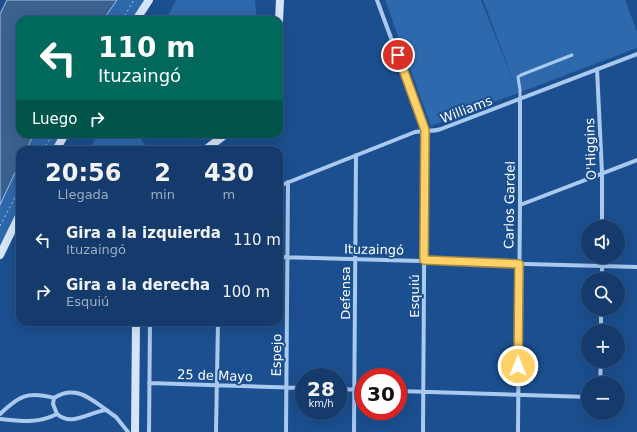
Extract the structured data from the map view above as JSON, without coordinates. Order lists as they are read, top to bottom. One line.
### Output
{"streets":{"street":["Williams","O'Higgins","Carlos Gardel","Ituzaingó","Defensa","Esquiú","Espejo","25 de Mayo"]},"crossings":[["Williams","O'Higgins"],["Williams","Carlos Gardel"],["Williams","Defensa"],["Williams","Esquiú"],["Williams","Espejo"],["Carlos Gardel","Ituzaingó"],["Ituzaingó","Defensa"],["Ituzaingó","Esquiú"],["Ituzaingó","Espejo"],["Espejo","25 de Mayo"]],"page":{"turn":["110 m","Ituzaingó"],"then":"Luego","eta":["20:56","Llegada","2","min","430","m"],"list":[{"name":"Gira a la izquierda","note":"Ituzaingó","value":"110 m"},{"name":"Gira a la derecha","note":"Esquiú","value":"100 m"}],"map_buttons":["+","−"],"speed":"28 km/h","limit":"30"}}
